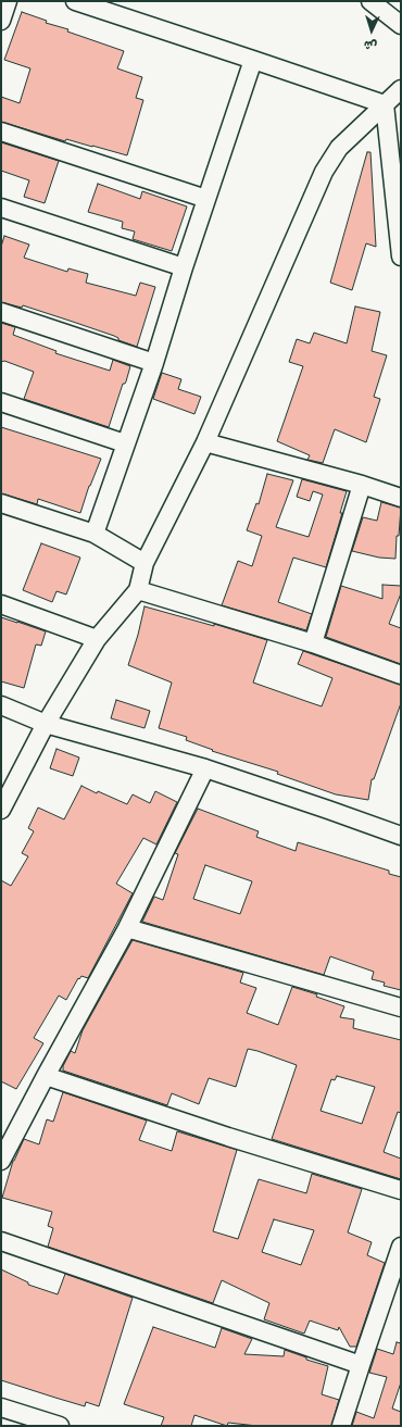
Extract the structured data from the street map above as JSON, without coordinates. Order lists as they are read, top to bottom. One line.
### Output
{"north":"bottom"}
